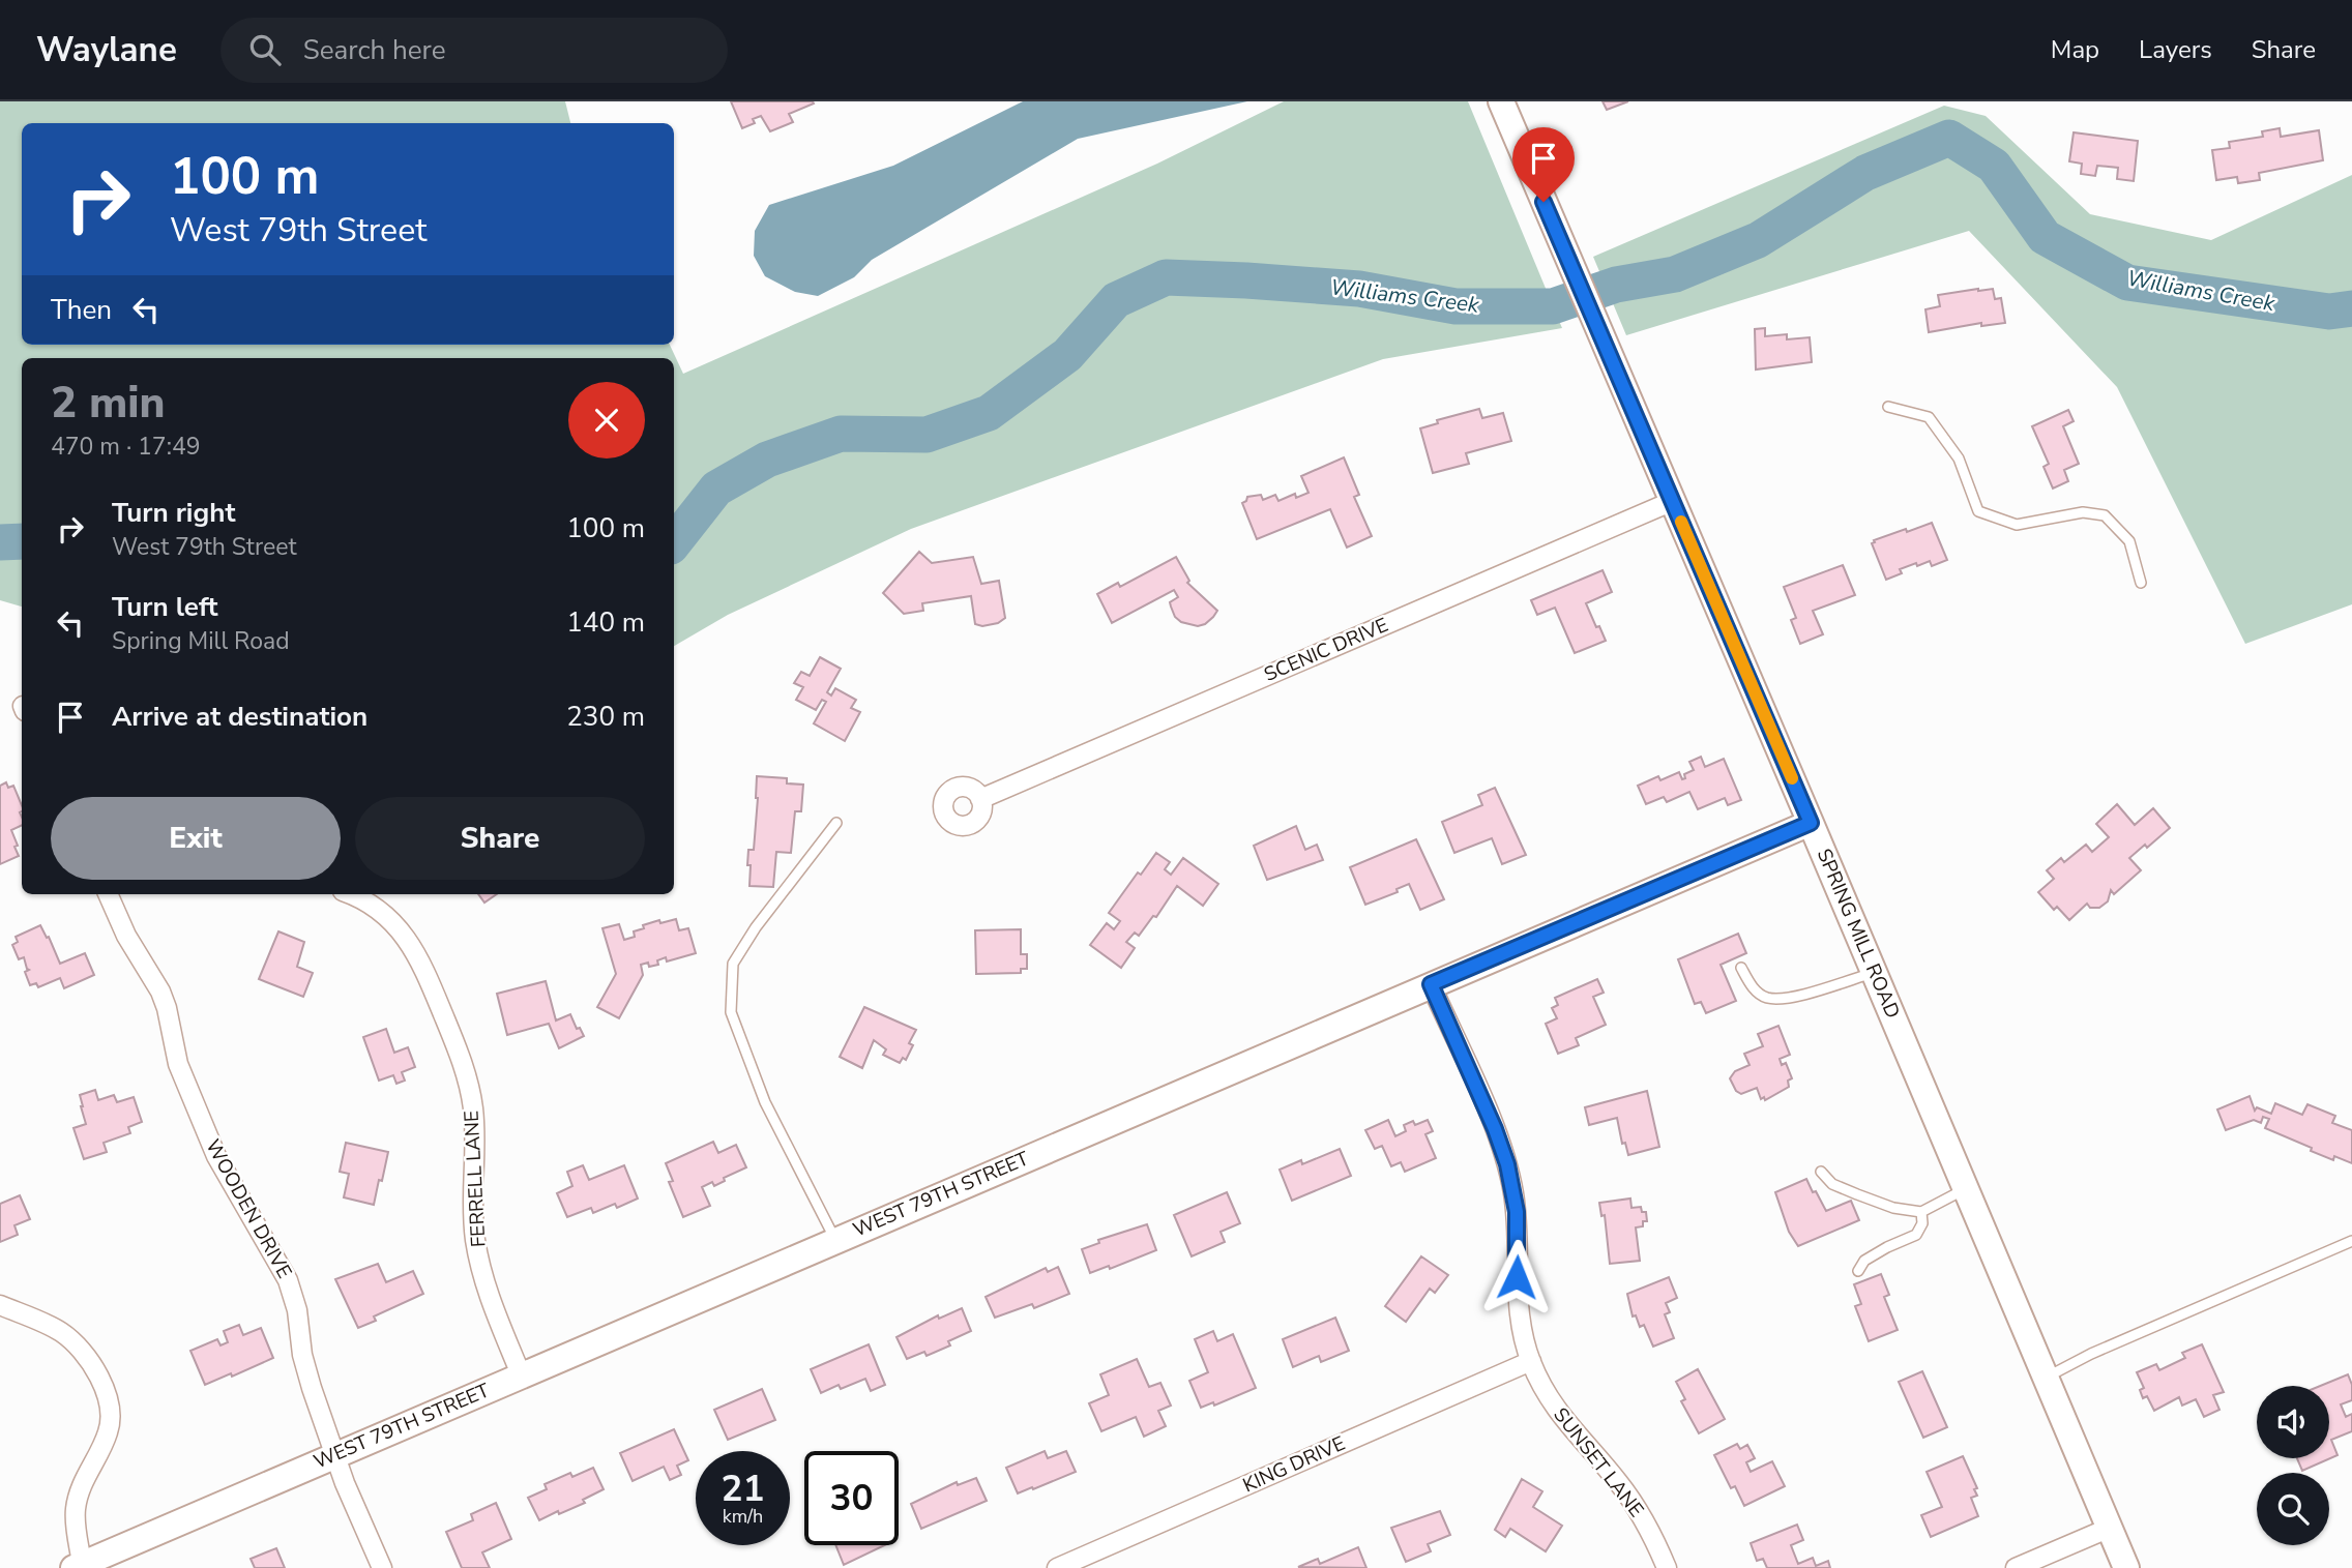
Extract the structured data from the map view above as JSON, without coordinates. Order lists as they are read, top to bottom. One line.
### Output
{"streets":{"main road":["SPRING MILL ROAD","WEST 79TH STREET"],"street":["SCENIC DRIVE","FERRELL LANE","WOODEN DRIVE","SUNSET LANE","KING DRIVE"]},"crossings":[["SCENIC DRIVE","SPRING MILL ROAD"],["SPRING MILL ROAD","WEST 79TH STREET"],["FERRELL LANE","WEST 79TH STREET"],["WEST 79TH STREET","WOODEN DRIVE"],["WEST 79TH STREET","SUNSET LANE"],["SUNSET LANE","KING DRIVE"]],"water":["Williams Creek"],"page":{"header":"Waylane","search":"Search here","nav":["Map","Layers","Share"],"turn":["100 m","West 79th Street"],"then":"Then","heading":["2 min","470 m · 17:49"],"list":[{"name":"Turn right","note":"West 79th Street","value":"100 m"},{"name":"Turn left","note":"Spring Mill Road","value":"140 m"},{"name":"Arrive at destination","value":"230 m"}],"buttons":["Exit","Share"],"speed":"21 km/h","limit":"30"}}
